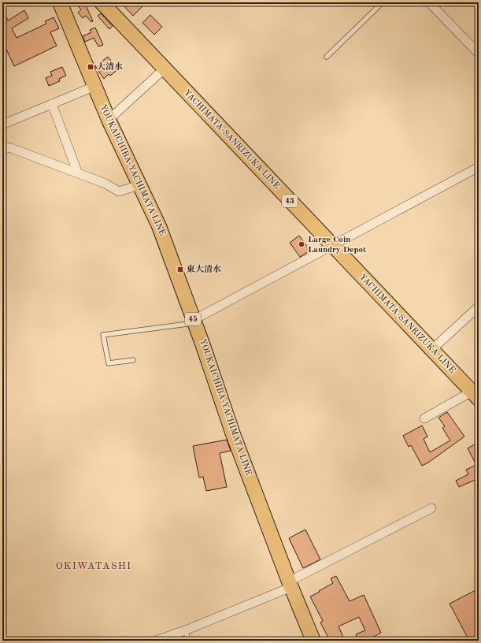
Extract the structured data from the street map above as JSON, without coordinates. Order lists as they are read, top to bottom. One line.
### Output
{"streets":{"main road":["YACHIMATA-SANRIZUKA LINE","YOUKAICHIBA-YACHIMATA LINE","43","45"]},"districts":["OKIWATASHI"],"places":{"transit":["大清水","東大清水"],"other":["Large Coin Laundry Depot"]}}
